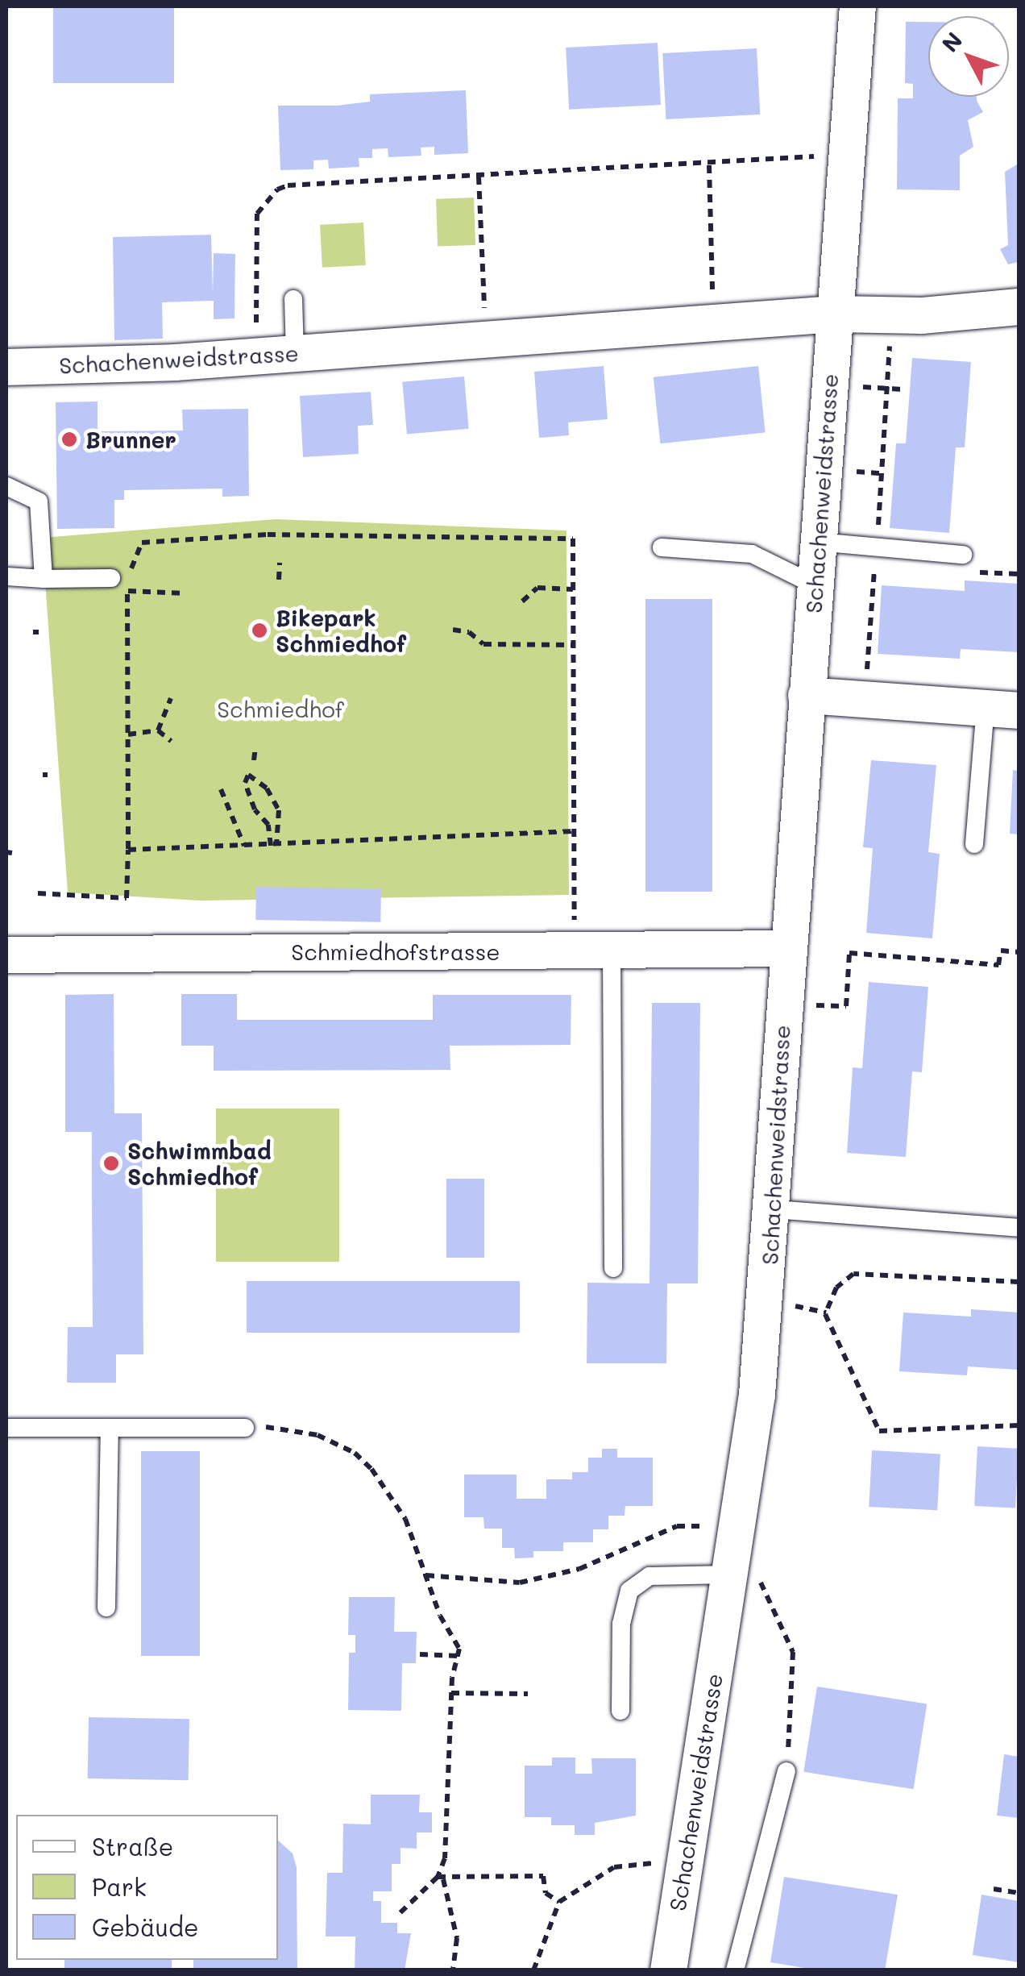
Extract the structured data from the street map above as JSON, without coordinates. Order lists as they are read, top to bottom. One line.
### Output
{"streets":{"street":["Schachenweidstrasse","Schmiedhofstrasse"]},"crossings":[["Schachenweidstrasse","Schmiedhofstrasse"]],"parks":["Schmiedhof"],"places":["Brunner","Bikepark Schmiedhof","Schwimmbad Schmiedhof"],"legend":["Straße","Park","Gebäude"],"north":"top left"}
